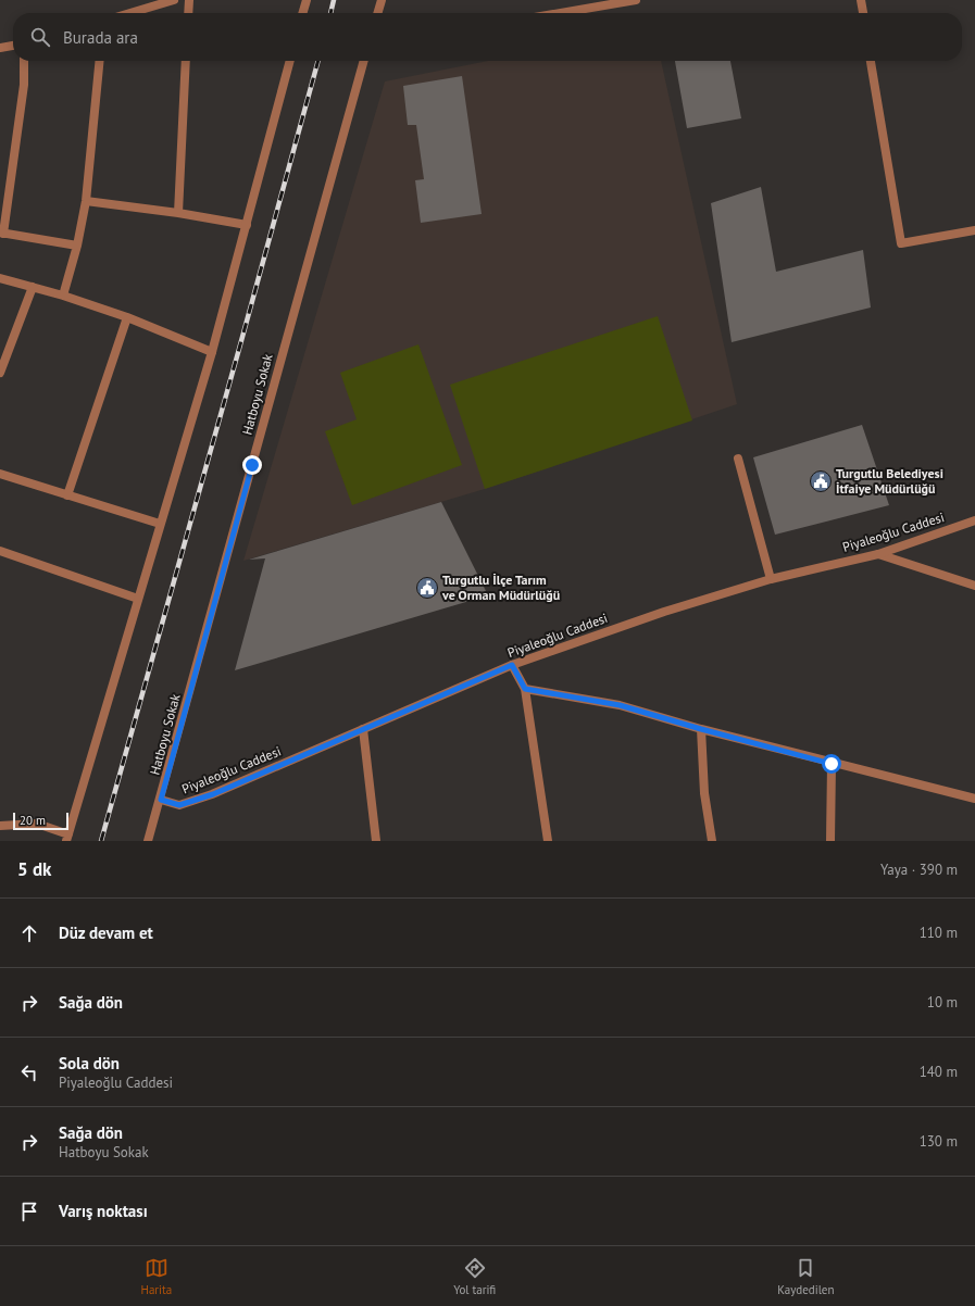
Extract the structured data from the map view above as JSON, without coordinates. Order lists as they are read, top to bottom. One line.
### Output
{"streets":{"street":["Hatboyu Sokak","Piyaleoğlu Caddesi"]},"crossings":[["Hatboyu Sokak","Piyaleoğlu Caddesi"]],"places":{"public building":["Turgutlu Belediyesi İtfaiye Müdürlüğü","Turgutlu İlçe Tarım ve Orman Müdürlüğü"]},"scale_bar":"20 m","page":{"search":"Burada ara","scale":"20 m","heading":["5 dk","Yaya · 390 m"],"list":[["Düz devam et","110 m"],["Sağa dön","10 m"],["Sola dön","Piyaleoğlu Caddesi","140 m"],["Sağa dön","Hatboyu Sokak","130 m"],"Varış noktası"],"nav":["Harita","Yol tarifi","Kaydedilen"]}}
